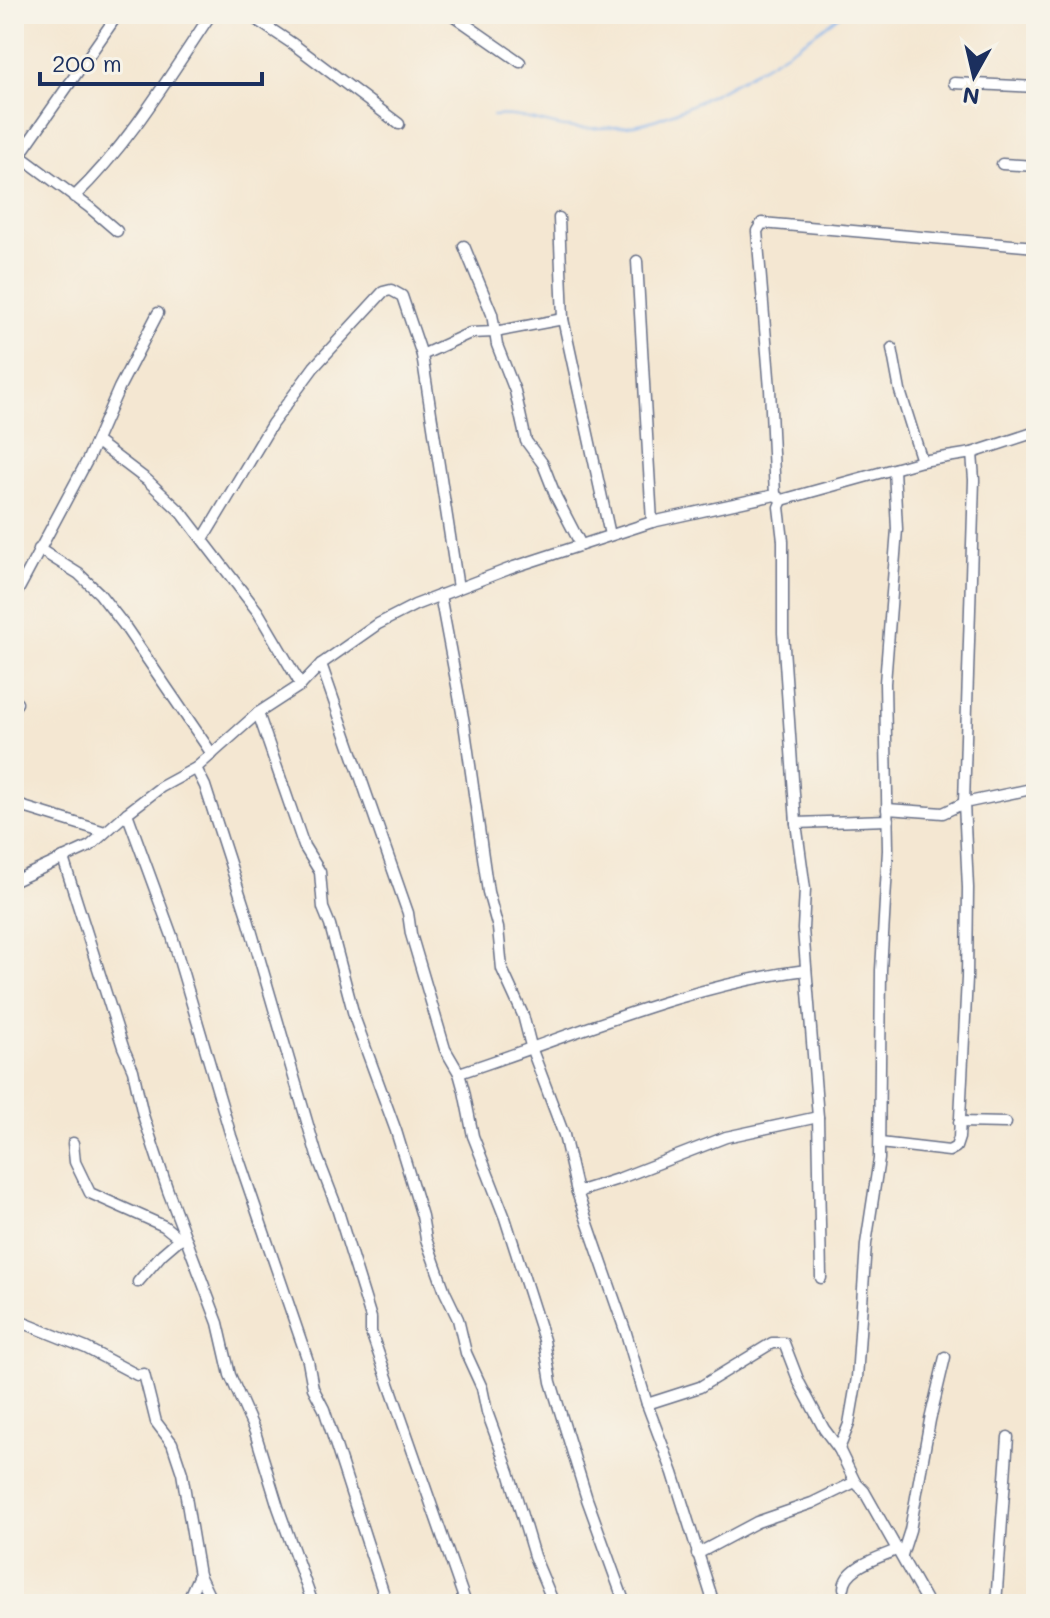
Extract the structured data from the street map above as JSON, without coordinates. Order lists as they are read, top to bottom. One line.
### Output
{"scale_bar":"200 m","north":"bottom"}
